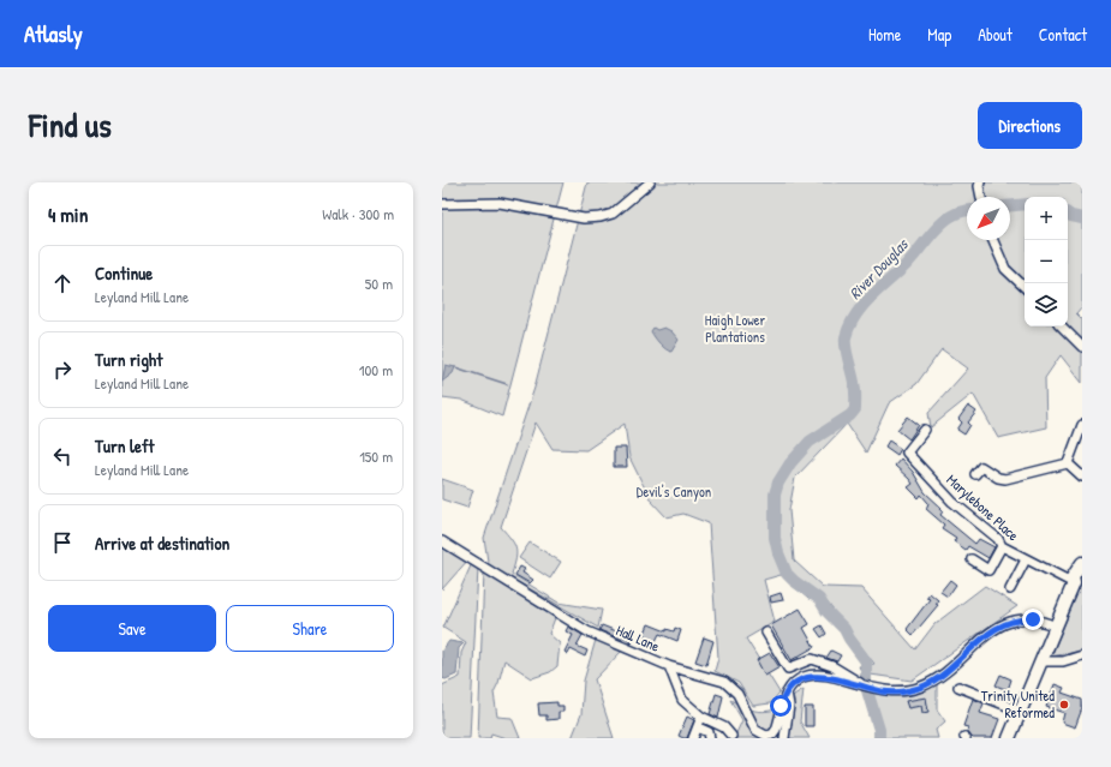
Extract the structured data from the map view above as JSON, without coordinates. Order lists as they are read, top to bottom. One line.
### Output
{"streets":{"street":["Marylebone Place","Hall Lane"]},"water":["River Douglas"],"parks":["Haigh Lower Plantations","Devil's Canyon"],"places":["Trinity United Reformed"],"north":"bottom left","page":{"header":"Atlasly","nav":["Home","Map","About","Contact"],"title":"Find us","buttons":["Directions",["Save","Share"]],"heading":["4 min","Walk · 300 m"],"map_buttons":["+","−"],"list":[["Continue","Leyland Mill Lane","50 m"],["Turn right","Leyland Mill Lane","100 m"],["Turn left","Leyland Mill Lane","150 m"],"Arrive at destination"]}}
